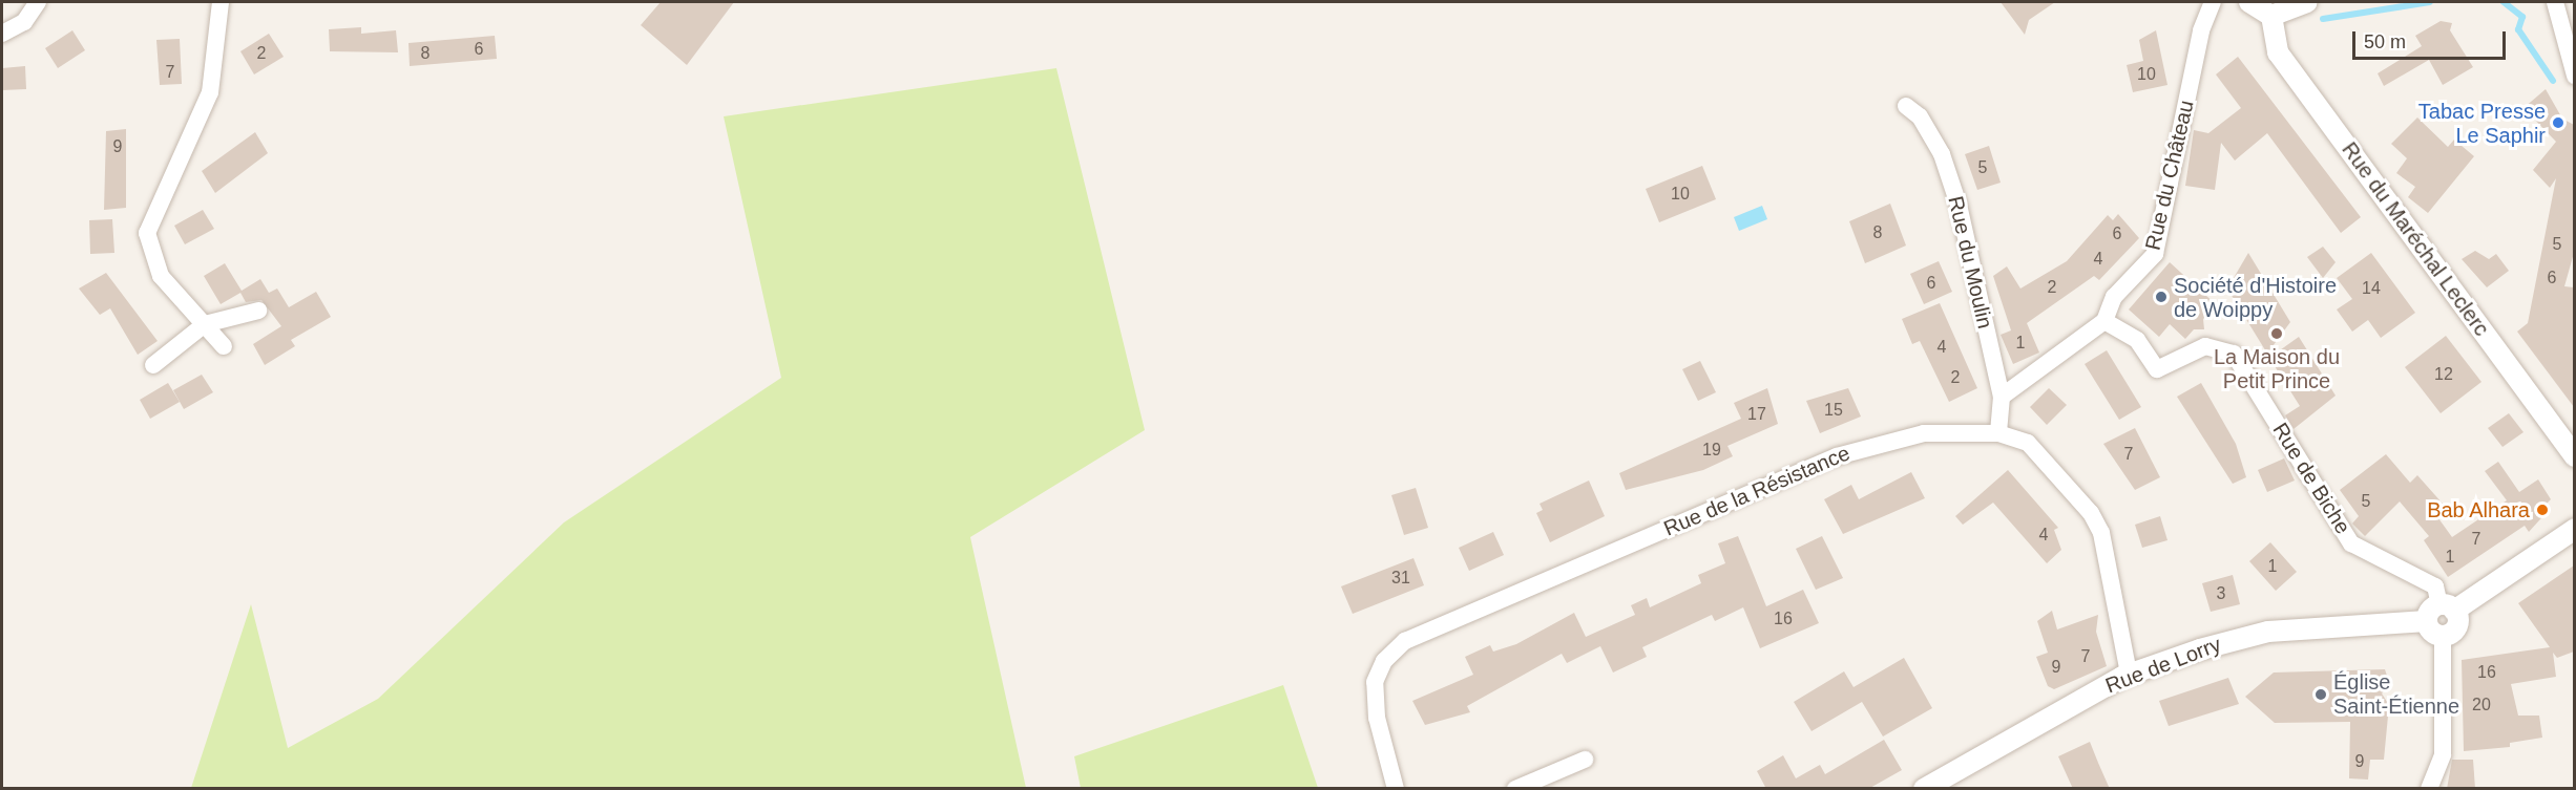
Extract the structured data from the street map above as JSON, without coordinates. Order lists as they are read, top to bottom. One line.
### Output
{"streets":{"street":["Rue du Château","Rue du Maréchal Leclerc","Rue du Moulin","Rue de Biche","Rue de la Résistance","Rue de Lorry"]},"crossings":[["Rue du Château","Rue du Moulin"],["Rue du Château","Rue de Biche"],["Rue du Moulin","Rue de la Résistance"],["Rue de la Résistance","Rue de Lorry"]],"places":["Tabac Presse Le Saphir","Société d'Histoire de Woippy","La Maison du Petit Prince","Bab Alhara","Église Saint-Étienne"],"house_numbers":["6","2","8","7","10","9","5","10","8","6","5","4","6","6","2","14","1","4","12","2","15","17","19","7","5","4","7","1","1","31","3","16","7","9","16","20","9"],"scale_bar":"50 m"}
